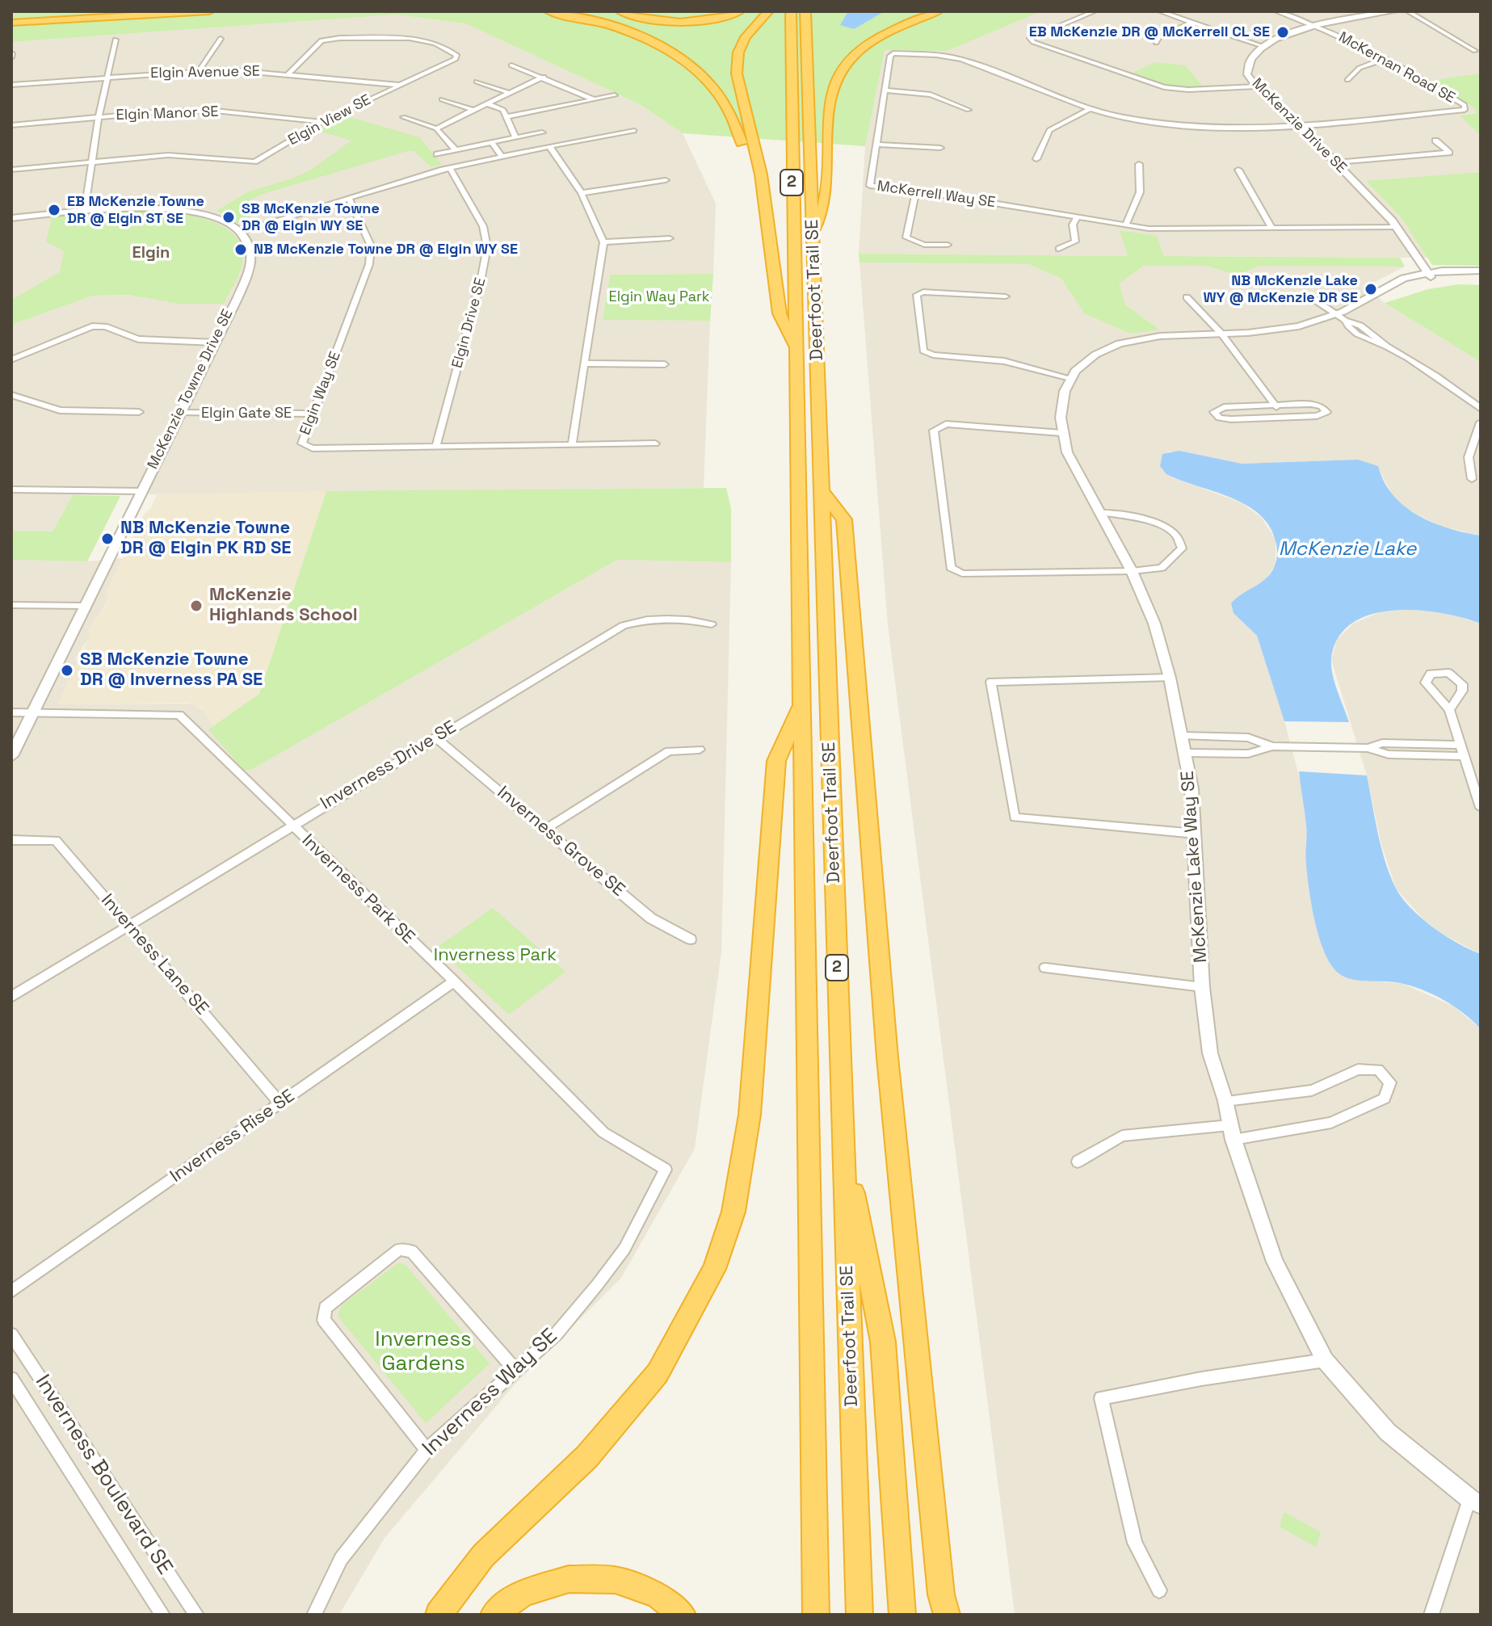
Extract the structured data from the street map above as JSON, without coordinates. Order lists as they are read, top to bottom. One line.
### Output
{"streets":{"highway":["2","Deerfoot Trail SE"],"street":["McKernan Road SE","Elgin Avenue SE","Elgin Manor SE","Elgin View SE","McKenzie Drive SE","McKerrell Way SE","Elgin Drive SE","McKenzie Towne Drive SE","Elgin Way SE","Elgin Gate SE","Inverness Drive SE","Inverness Grove SE","McKenzie Lake Way SE","Inverness Park SE","Inverness Lane SE","Inverness Rise SE","Inverness Way SE","Inverness Boulevard SE"]},"crossings":[["McKernan Road SE","McKenzie Drive SE"],["McKernan Road SE","McKerrell Way SE"],["Elgin Avenue SE","Elgin View SE"],["Elgin Manor SE","Elgin View SE"],["McKenzie Drive SE","McKerrell Way SE"],["Elgin Drive SE","Elgin Way SE"],["McKenzie Towne Drive SE","Elgin Gate SE"],["McKenzie Towne Drive SE","Inverness Park SE"],["Elgin Way SE","Elgin Gate SE"],["Inverness Drive SE","Inverness Grove SE"],["Inverness Drive SE","Inverness Park SE"],["Inverness Drive SE","Inverness Lane SE"],["Inverness Park SE","Inverness Rise SE"],["Inverness Park SE","Inverness Way SE"],["Inverness Lane SE","Inverness Rise SE"]],"districts":["Elgin"],"water":["McKenzie Lake"],"parks":["Elgin Way Park","Inverness Park","Inverness Gardens"],"places":["EB McKenzie DR @ McKerrell CL SE","EB McKenzie Towne DR @ Elgin ST SE","SB McKenzie Towne DR @ Elgin WY SE","NB McKenzie Towne DR @ Elgin WY SE","NB McKenzie Lake WY @ McKenzie DR SE","NB McKenzie Towne DR @ Elgin PK RD SE","McKenzie Highlands School","SB McKenzie Towne DR @ Inverness PA SE"]}
